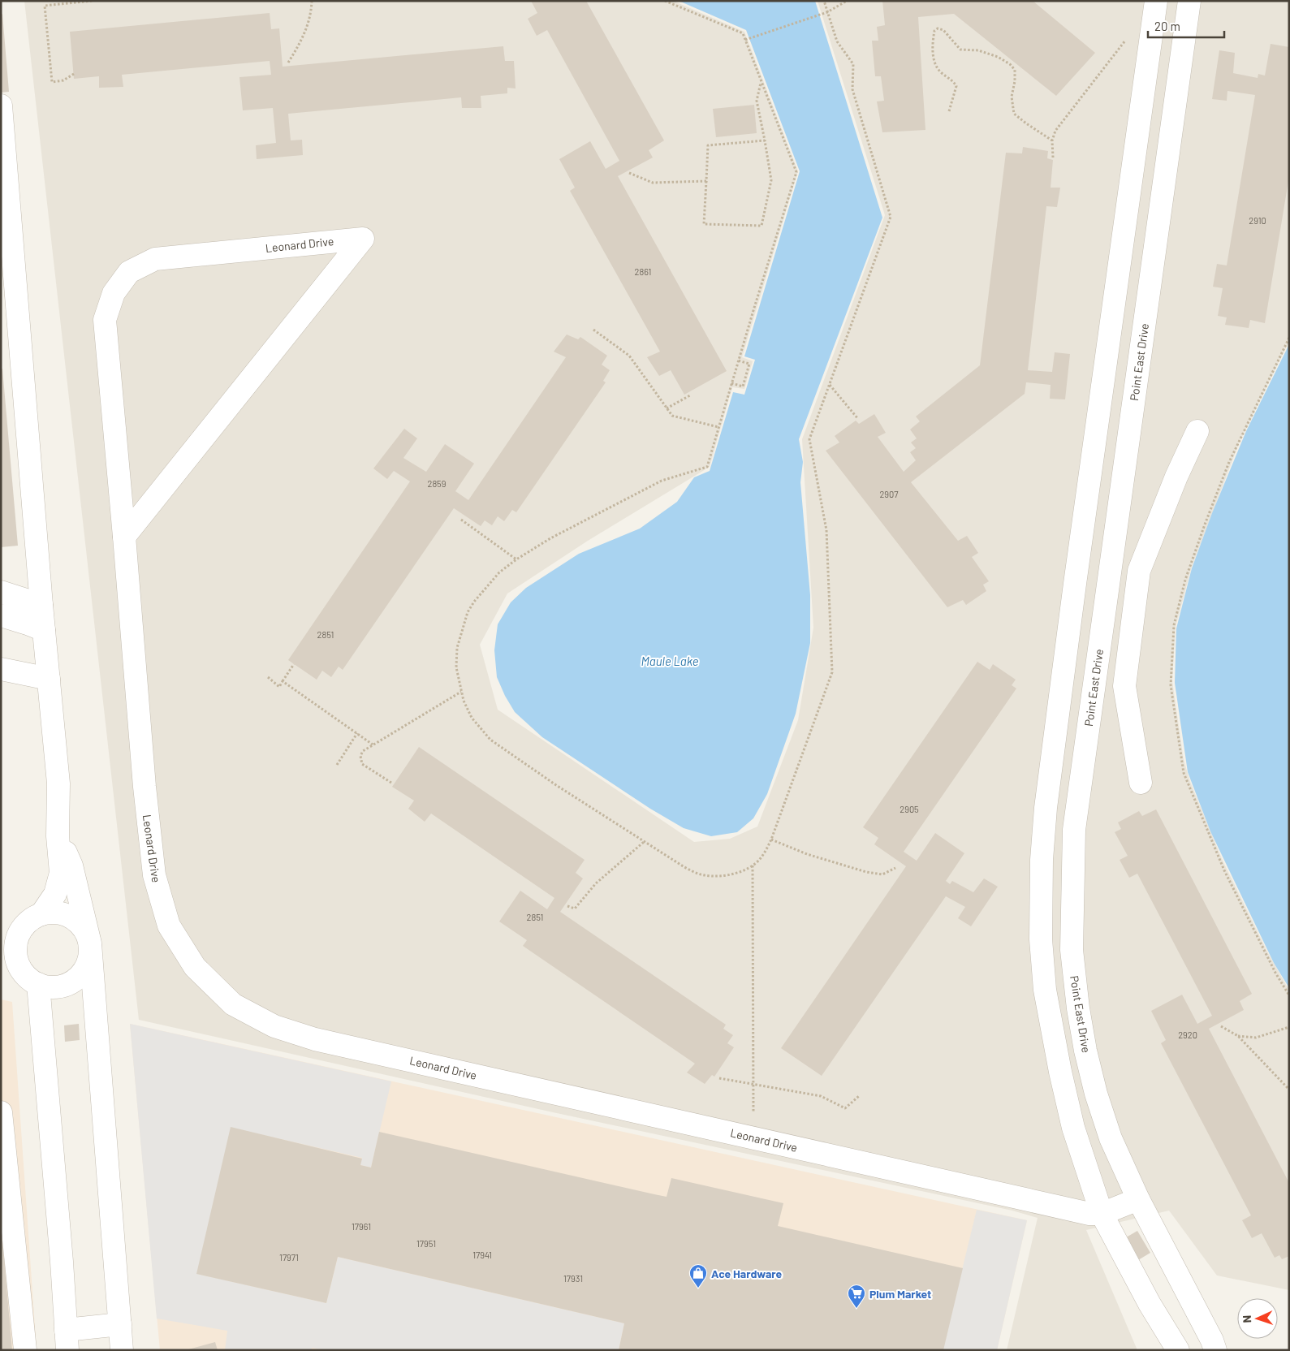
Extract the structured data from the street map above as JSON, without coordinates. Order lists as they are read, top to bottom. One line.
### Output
{"streets":{"street":["Leonard Drive","Point East Drive"]},"crossings":[["Leonard Drive","Point East Drive"]],"water":["Maule Lake"],"places":{"shop":["Ace Hardware"],"supermarket":["Plum Market"]},"house_numbers":["2910","2861","2859","2907","2851","2905","2851","2920","17961","17951","17941","17971","17931"],"scale_bar":"20 m","north":"left"}
